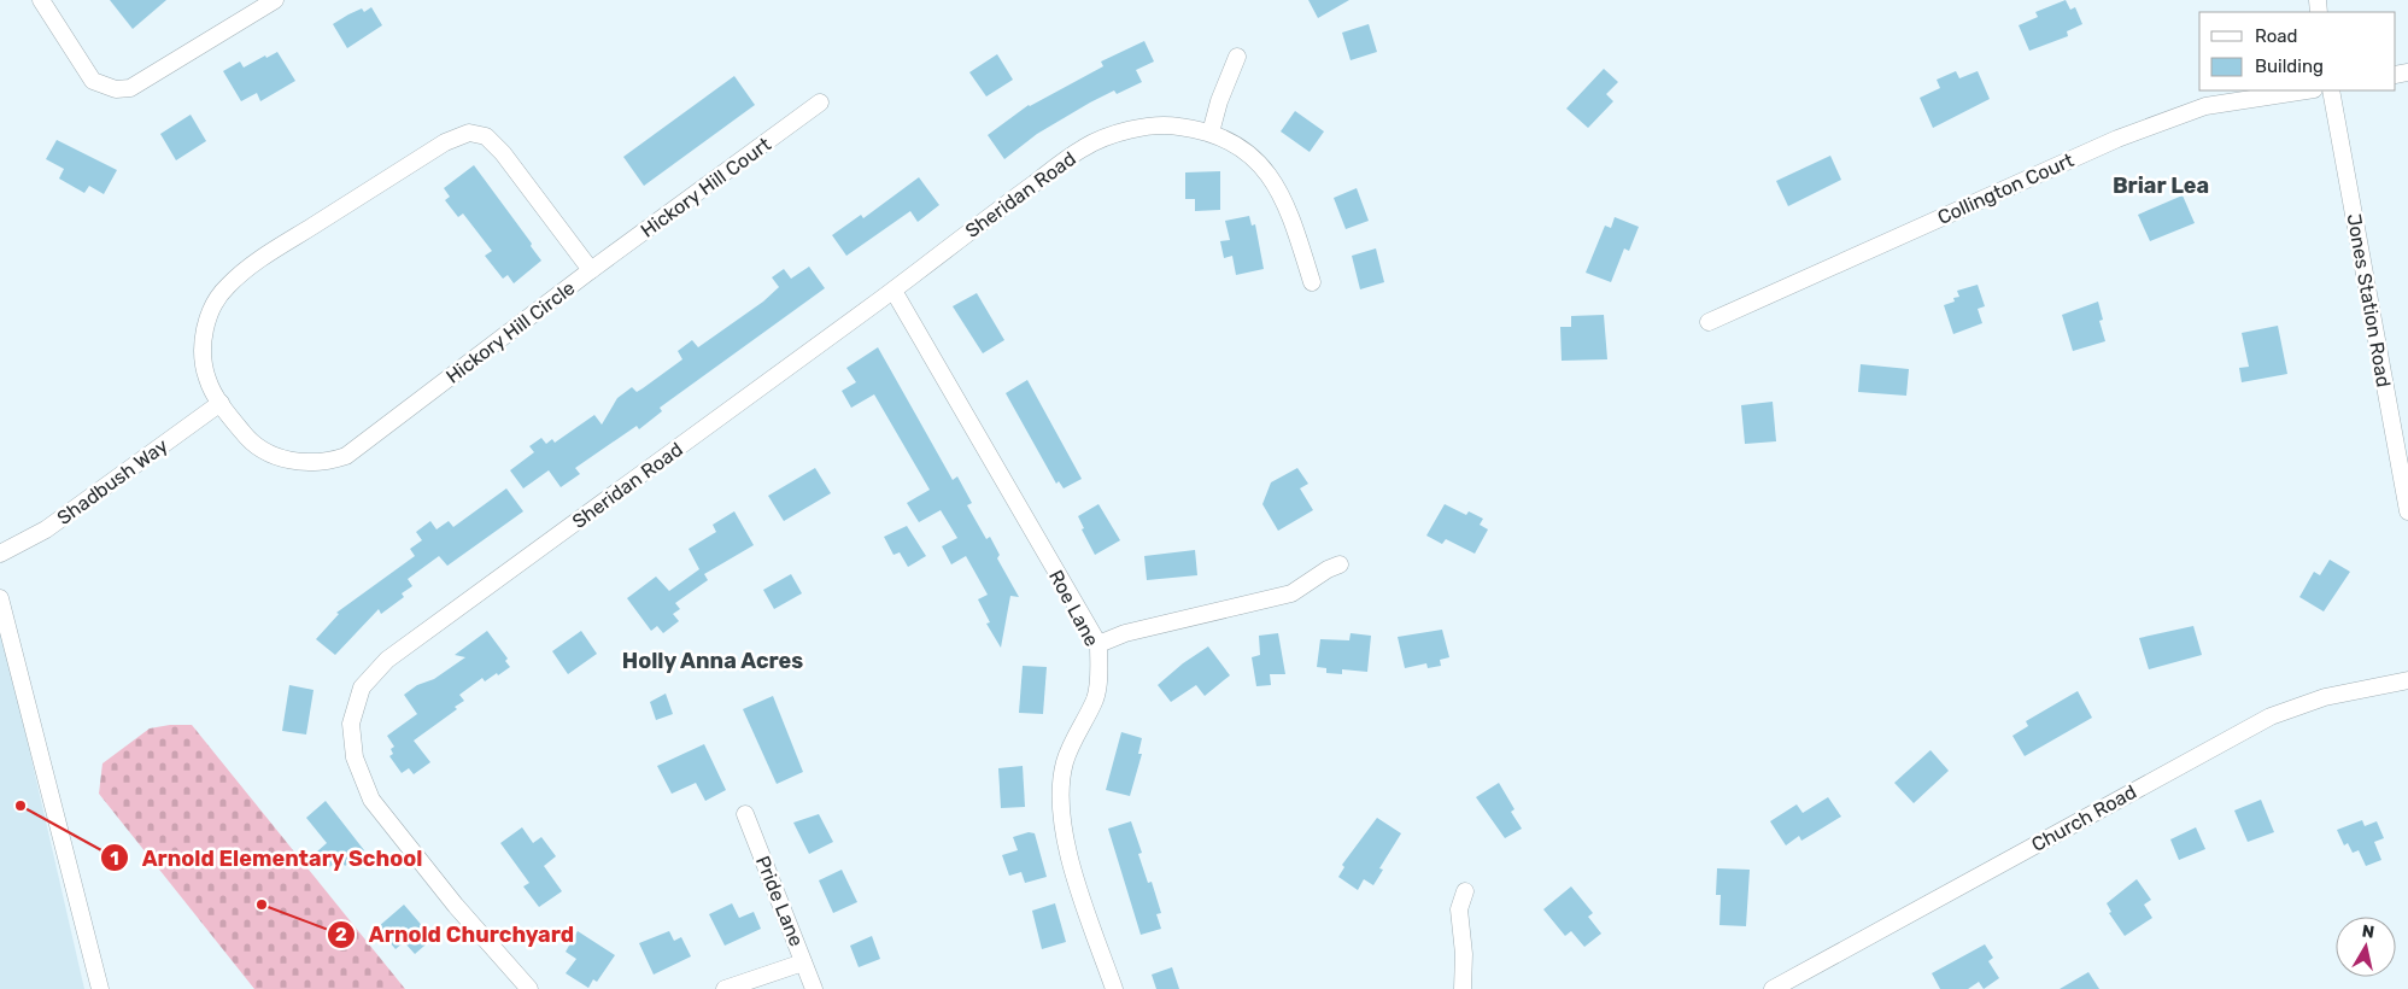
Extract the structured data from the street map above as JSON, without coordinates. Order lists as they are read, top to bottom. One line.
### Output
{"streets":{"street":["Hickory Hill Court","Collington Court","Sheridan Road","Jones Station Road","Hickory Hill Circle","Shadbush Way","Roe Lane","Church Road","Pride Lane"]},"crossings":[["Hickory Hill Court","Hickory Hill Circle"],["Sheridan Road","Roe Lane"],["Hickory Hill Circle","Shadbush Way"]],"districts":["Briar Lea","Holly Anna Acres"],"places":["Arnold Elementary School","Arnold Churchyard"],"legend":["Road","Building"],"north":"top"}
